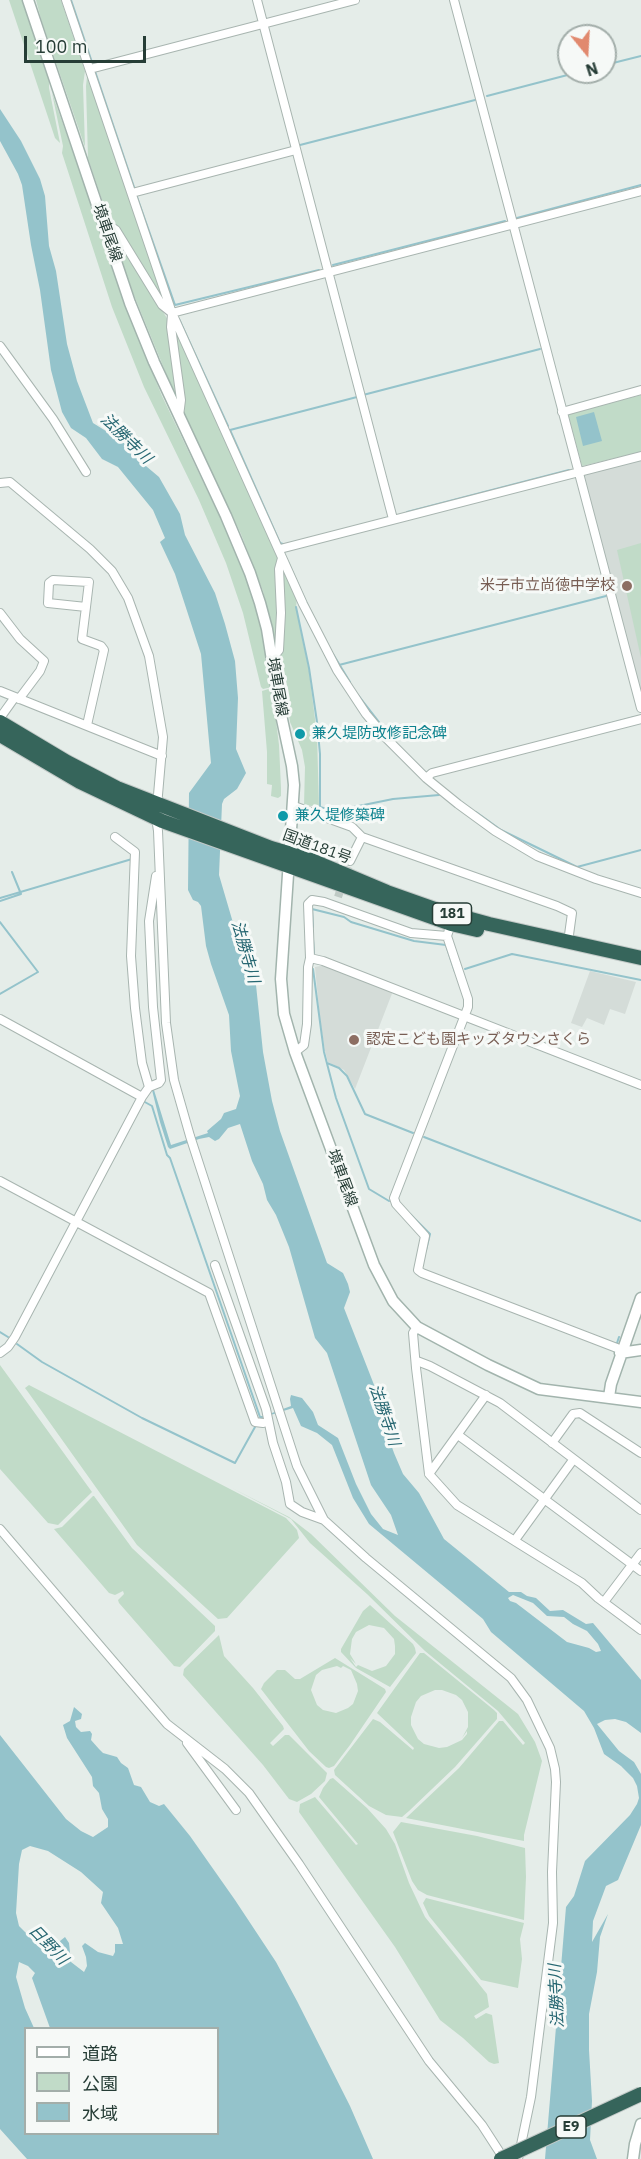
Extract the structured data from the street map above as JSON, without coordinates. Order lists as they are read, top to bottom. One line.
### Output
{"streets":{"highway":["国道181号","181","E9"],"main road":["境車尾線"]},"crossings":[["境車尾線","国道181号"]],"water":["法勝寺川","日野川"],"places":["米子市立尚徳中学校","兼久堤防改修記念碑","兼久堤修築碑","認定こども園キッズタウンさくら"],"legend":["道路","公園","水域"],"scale_bar":"100 m","north":"bottom"}
